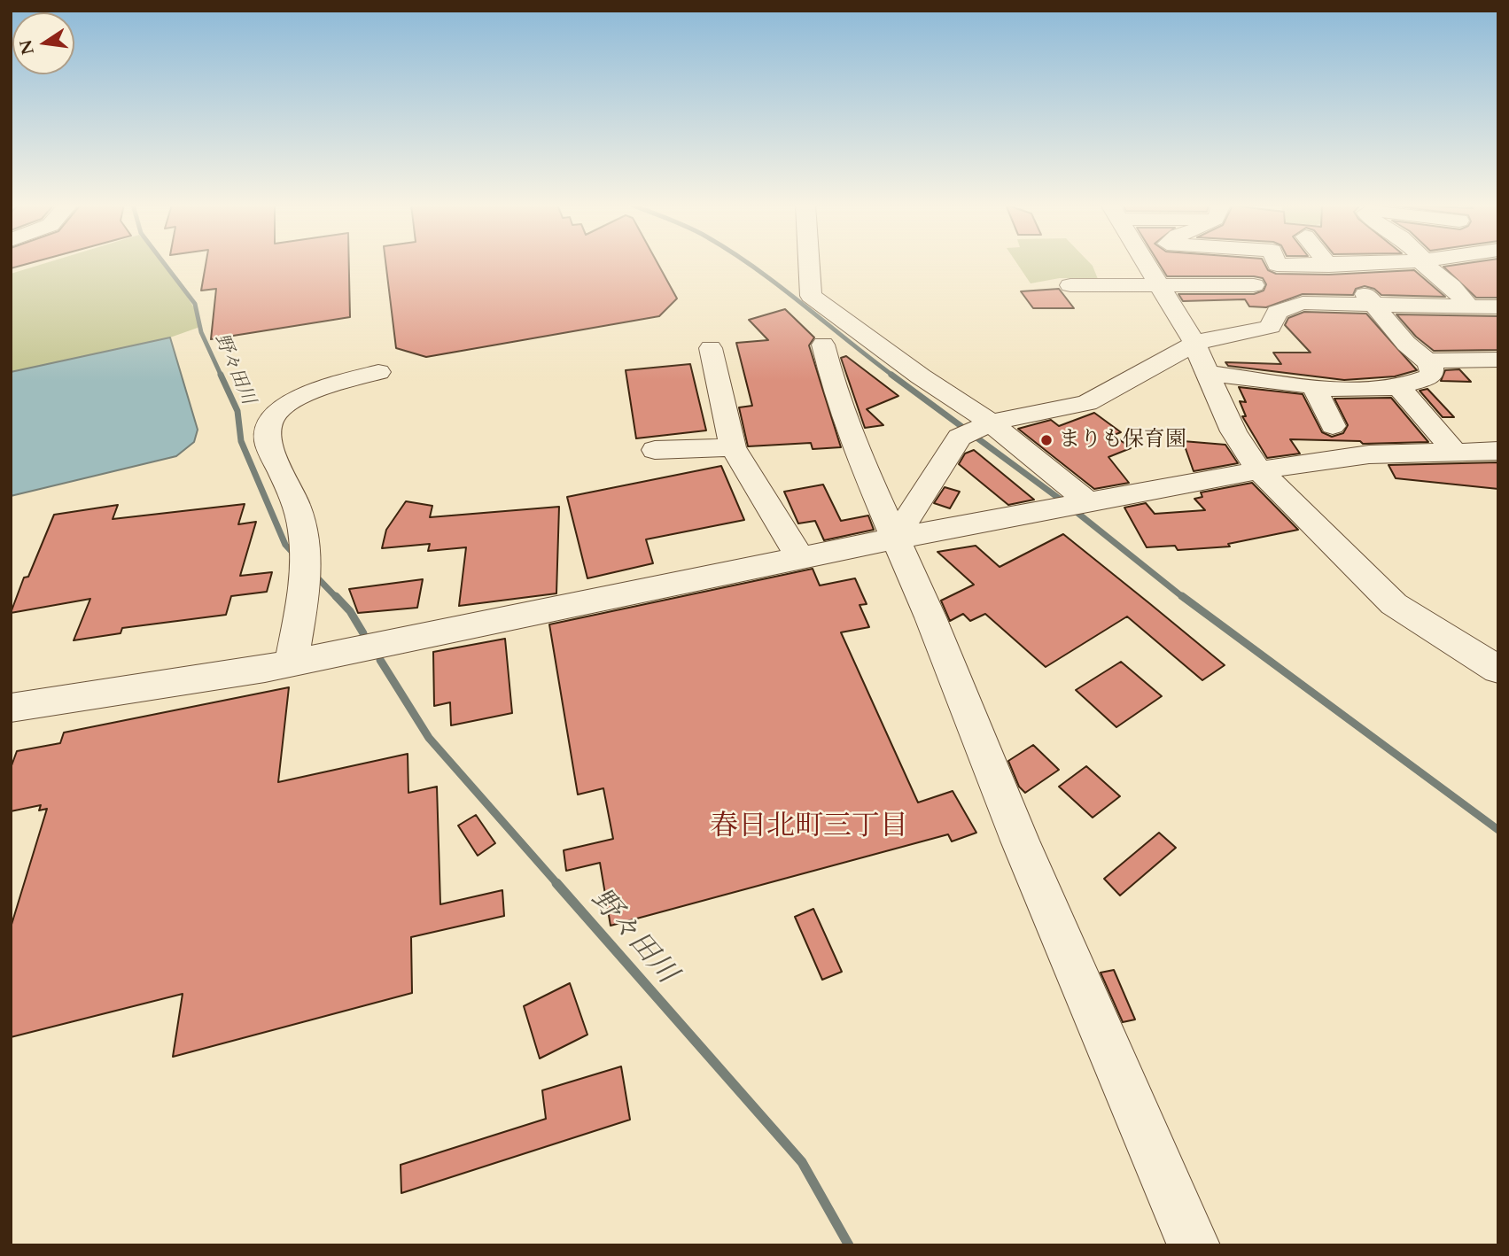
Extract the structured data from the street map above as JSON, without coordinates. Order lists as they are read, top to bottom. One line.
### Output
{"districts":["春日北町三丁目"],"water":["野々田川"],"places":["まりも保育園"],"north":"left"}
